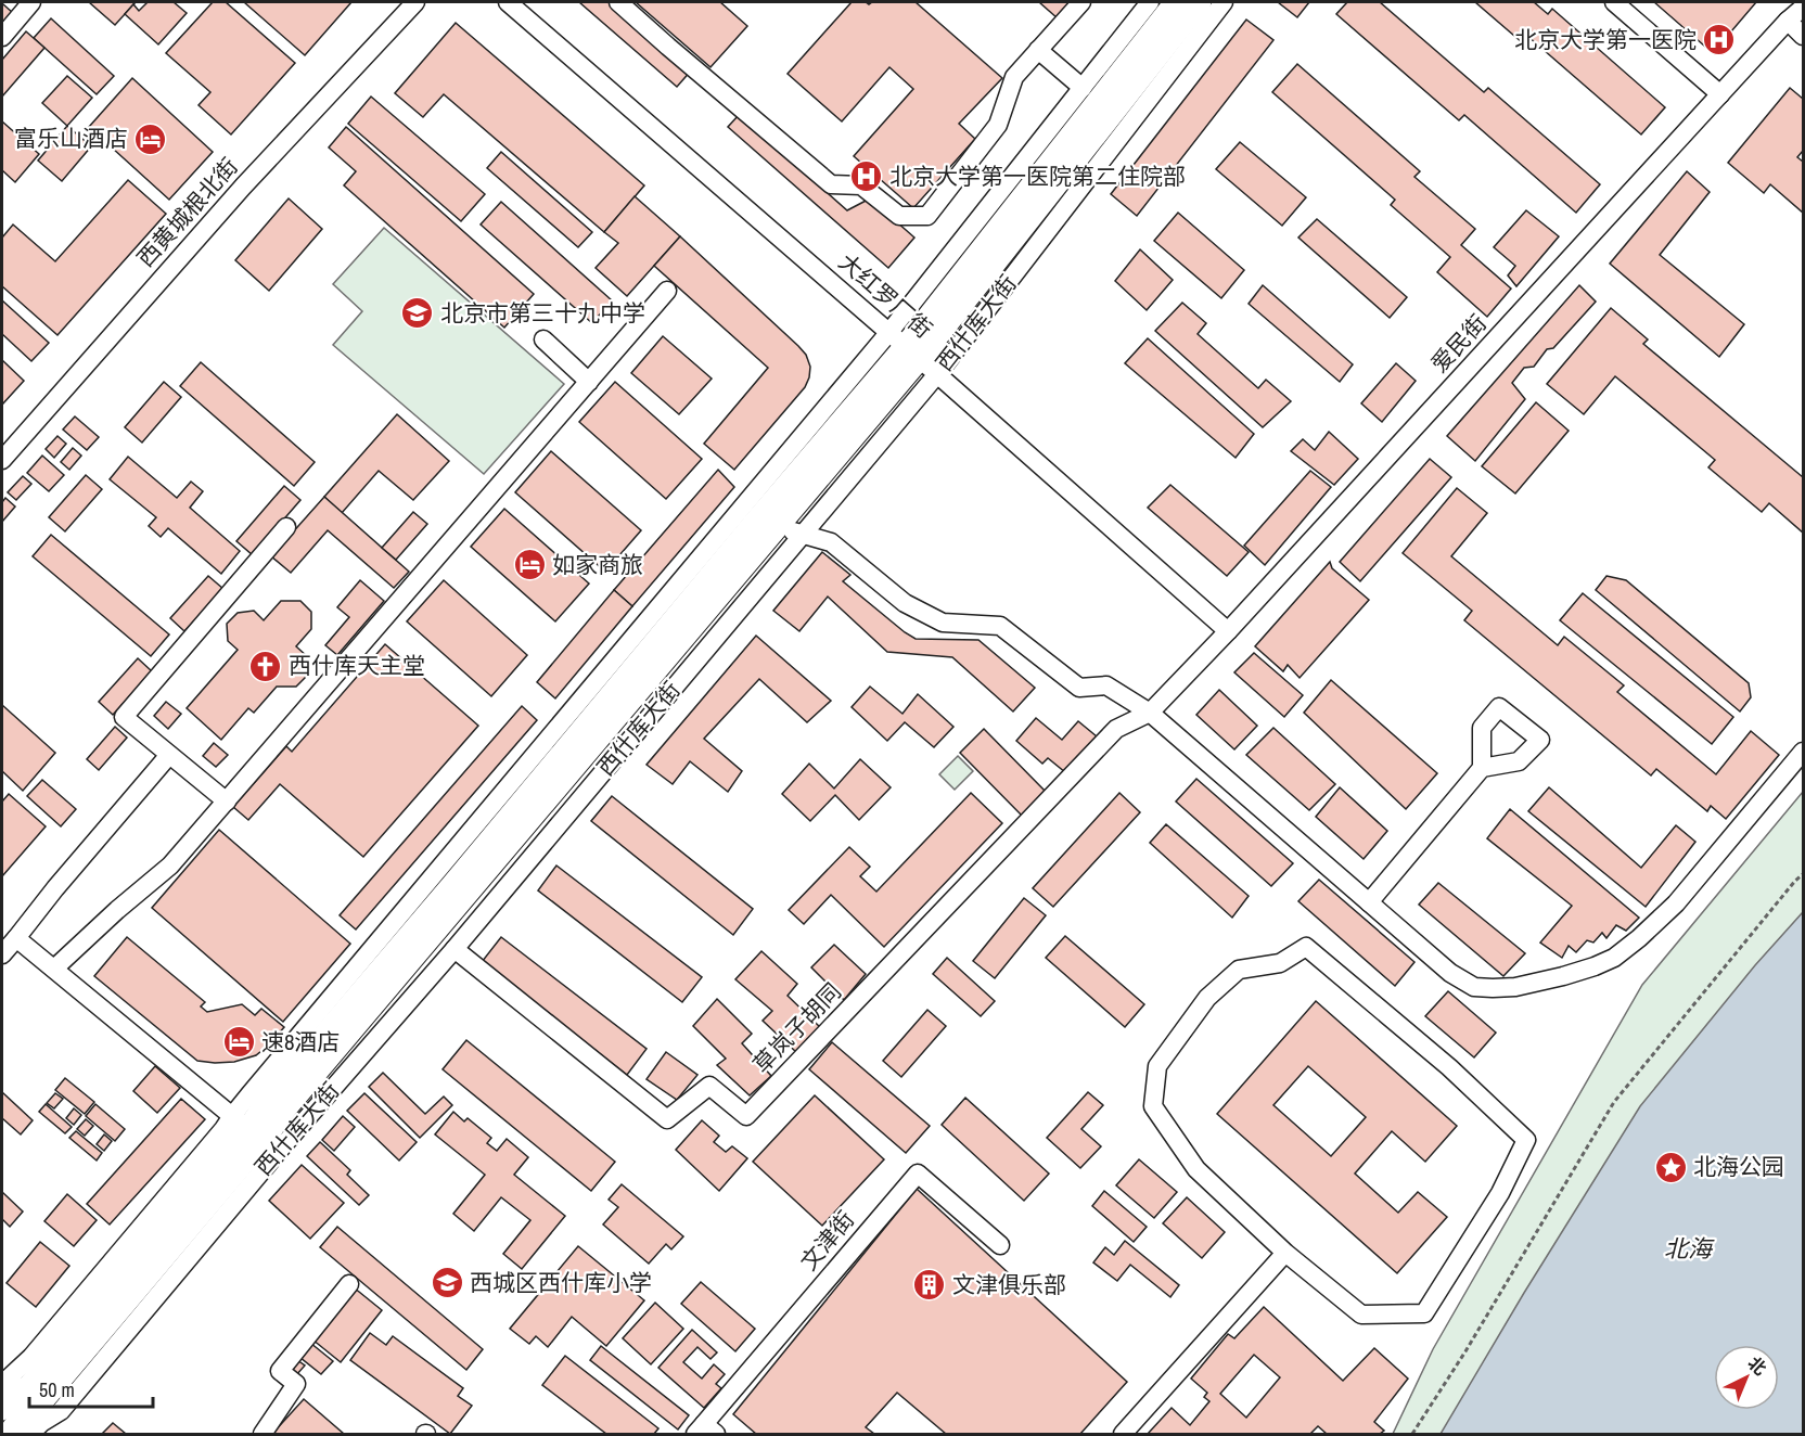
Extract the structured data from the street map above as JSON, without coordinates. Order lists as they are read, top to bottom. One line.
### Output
{"streets":{"main road":["西什库大街"],"street":["西黄城根北街","大红罗厂街","爱民街","草岚子胡同","文津街"]},"crossings":[["大红罗厂街","西什库大街"],["大红罗厂街","爱民街"],["西什库大街","草岚子胡同"],["爱民街","草岚子胡同"]],"water":["北海"],"places":{"hospital":["北京大学第一医院","北京大学第一医院第二住院部"],"hotel":["富乐山酒店","如家商旅","速8酒店"],"school or university":["北京市第三十九中学","西城区西什库小学"],"church":["西什库天主堂"],"place":["北海公园"],"building":["文津俱乐部"]},"scale_bar":"50 m","north":"top right"}
